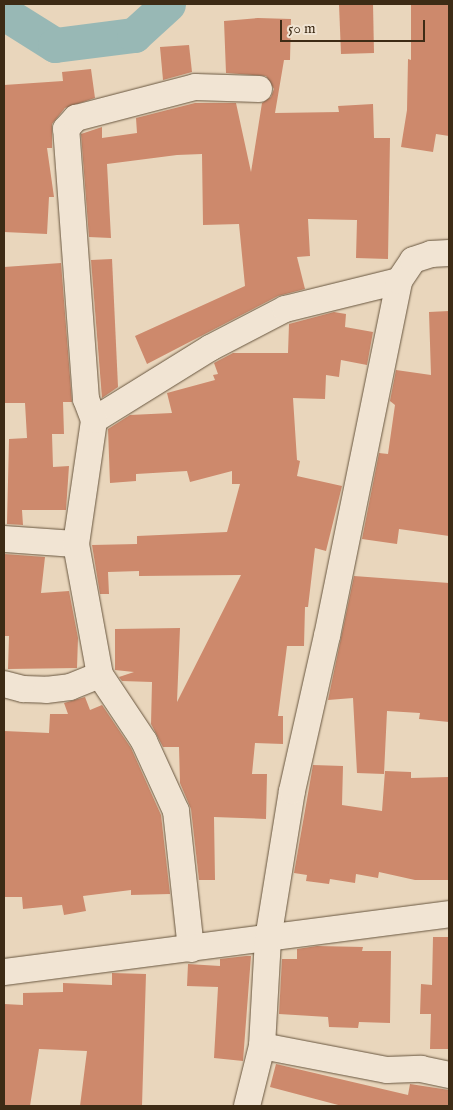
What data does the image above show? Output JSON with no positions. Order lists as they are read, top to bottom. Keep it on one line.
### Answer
{"scale_bar":"50 m"}
